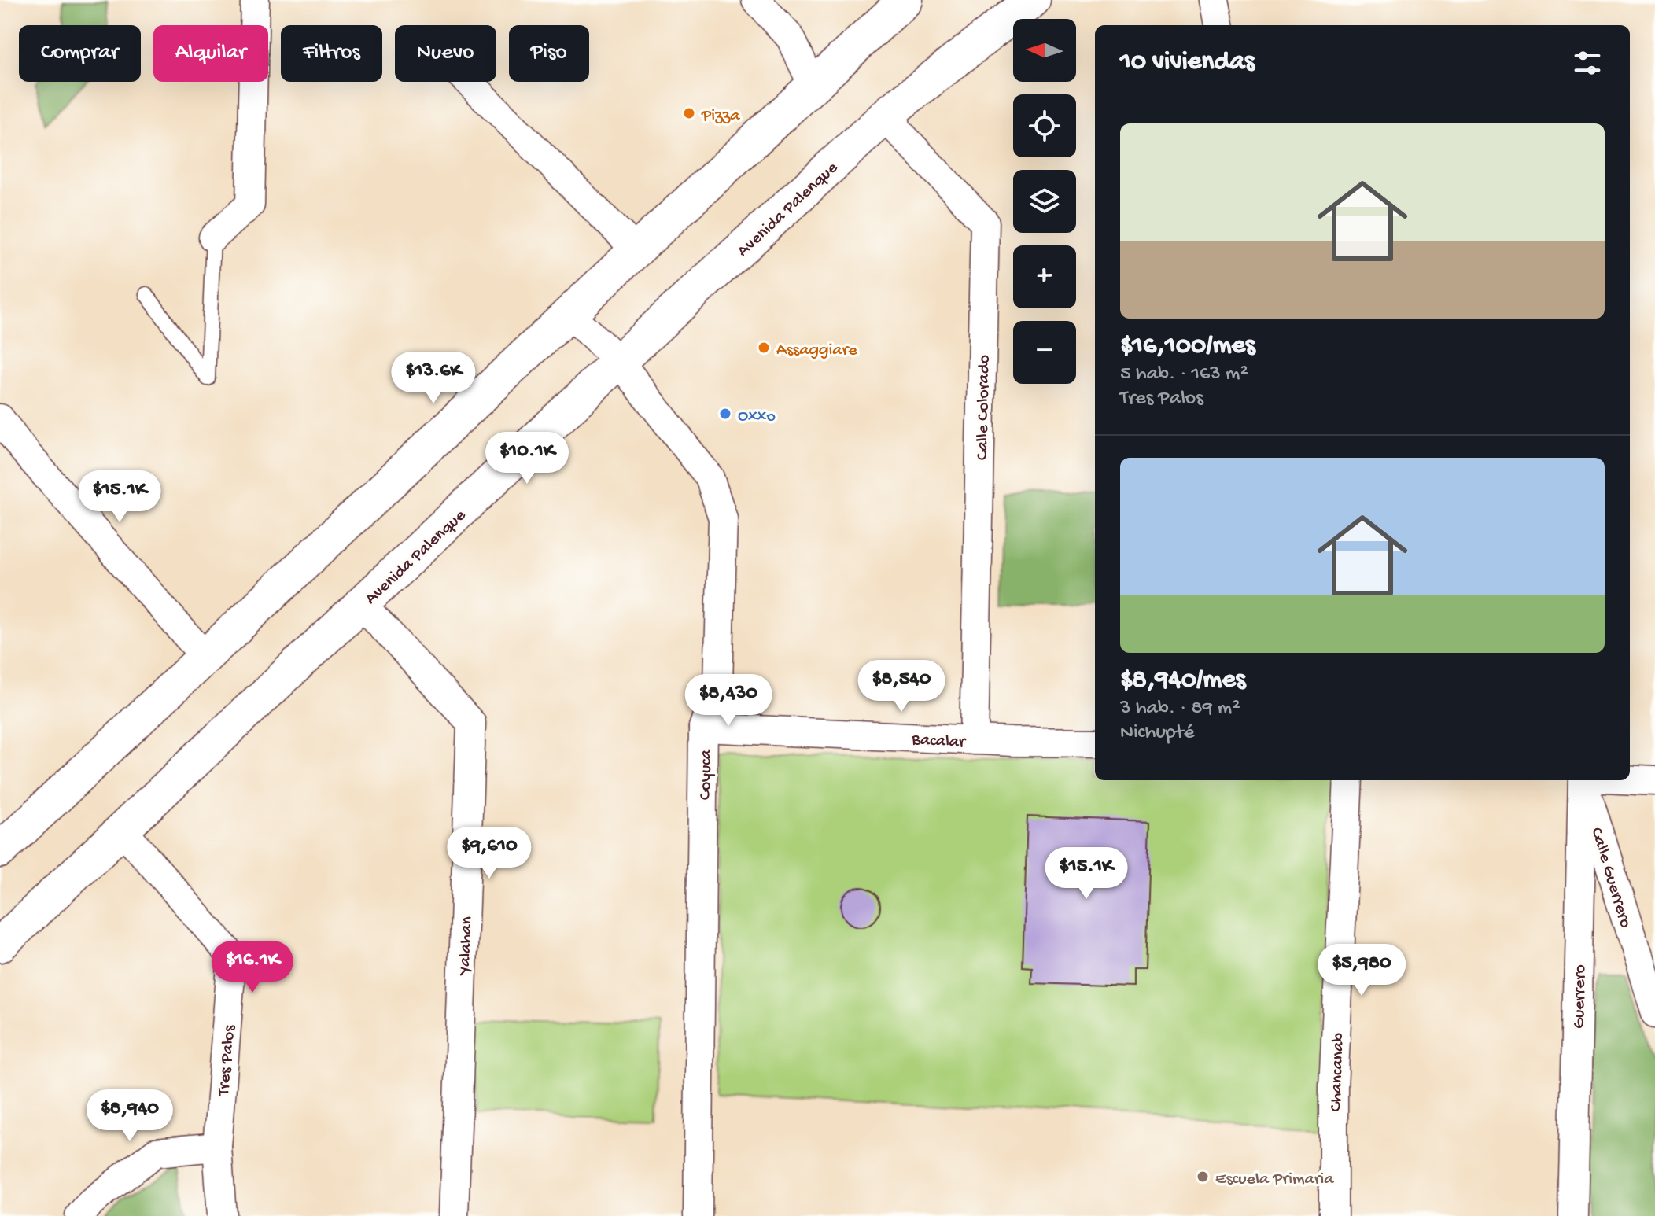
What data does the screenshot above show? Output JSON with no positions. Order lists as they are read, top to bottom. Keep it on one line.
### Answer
{"streets":{"street":["Avenida Palenque","Calle Colorado","Bacalar","Coyuca","Calle Guerrero","Yalahan","Guerrero","Tres Palos","Chancanab"]},"crossings":[["Avenida Palenque","Calle Colorado"],["Avenida Palenque","Coyuca"],["Avenida Palenque","Yalahan"],["Avenida Palenque","Tres Palos"],["Calle Colorado","Bacalar"],["Bacalar","Coyuca"]],"places":["Pizza","Assaggiare","Oxxo","Escuela Primaria"],"north":"left","page":{"map_buttons":["+","−"],"chip":["Comprar","Alquilar","Filtros","Nuevo","Piso"],"heading":"10 viviendas","list":[{"name":"$16,100/mes","note":"5 hab. · 163 m² · Tres Palos"},{"name":"$8,940/mes","note":"3 hab. · 89 m² · Nichupté"}],"price":["$13.6K","$10.1K","$15.1K","$8,540","$8,430","$9,610","$15.1K","$16.1K","$5,980","$8,940"]}}
